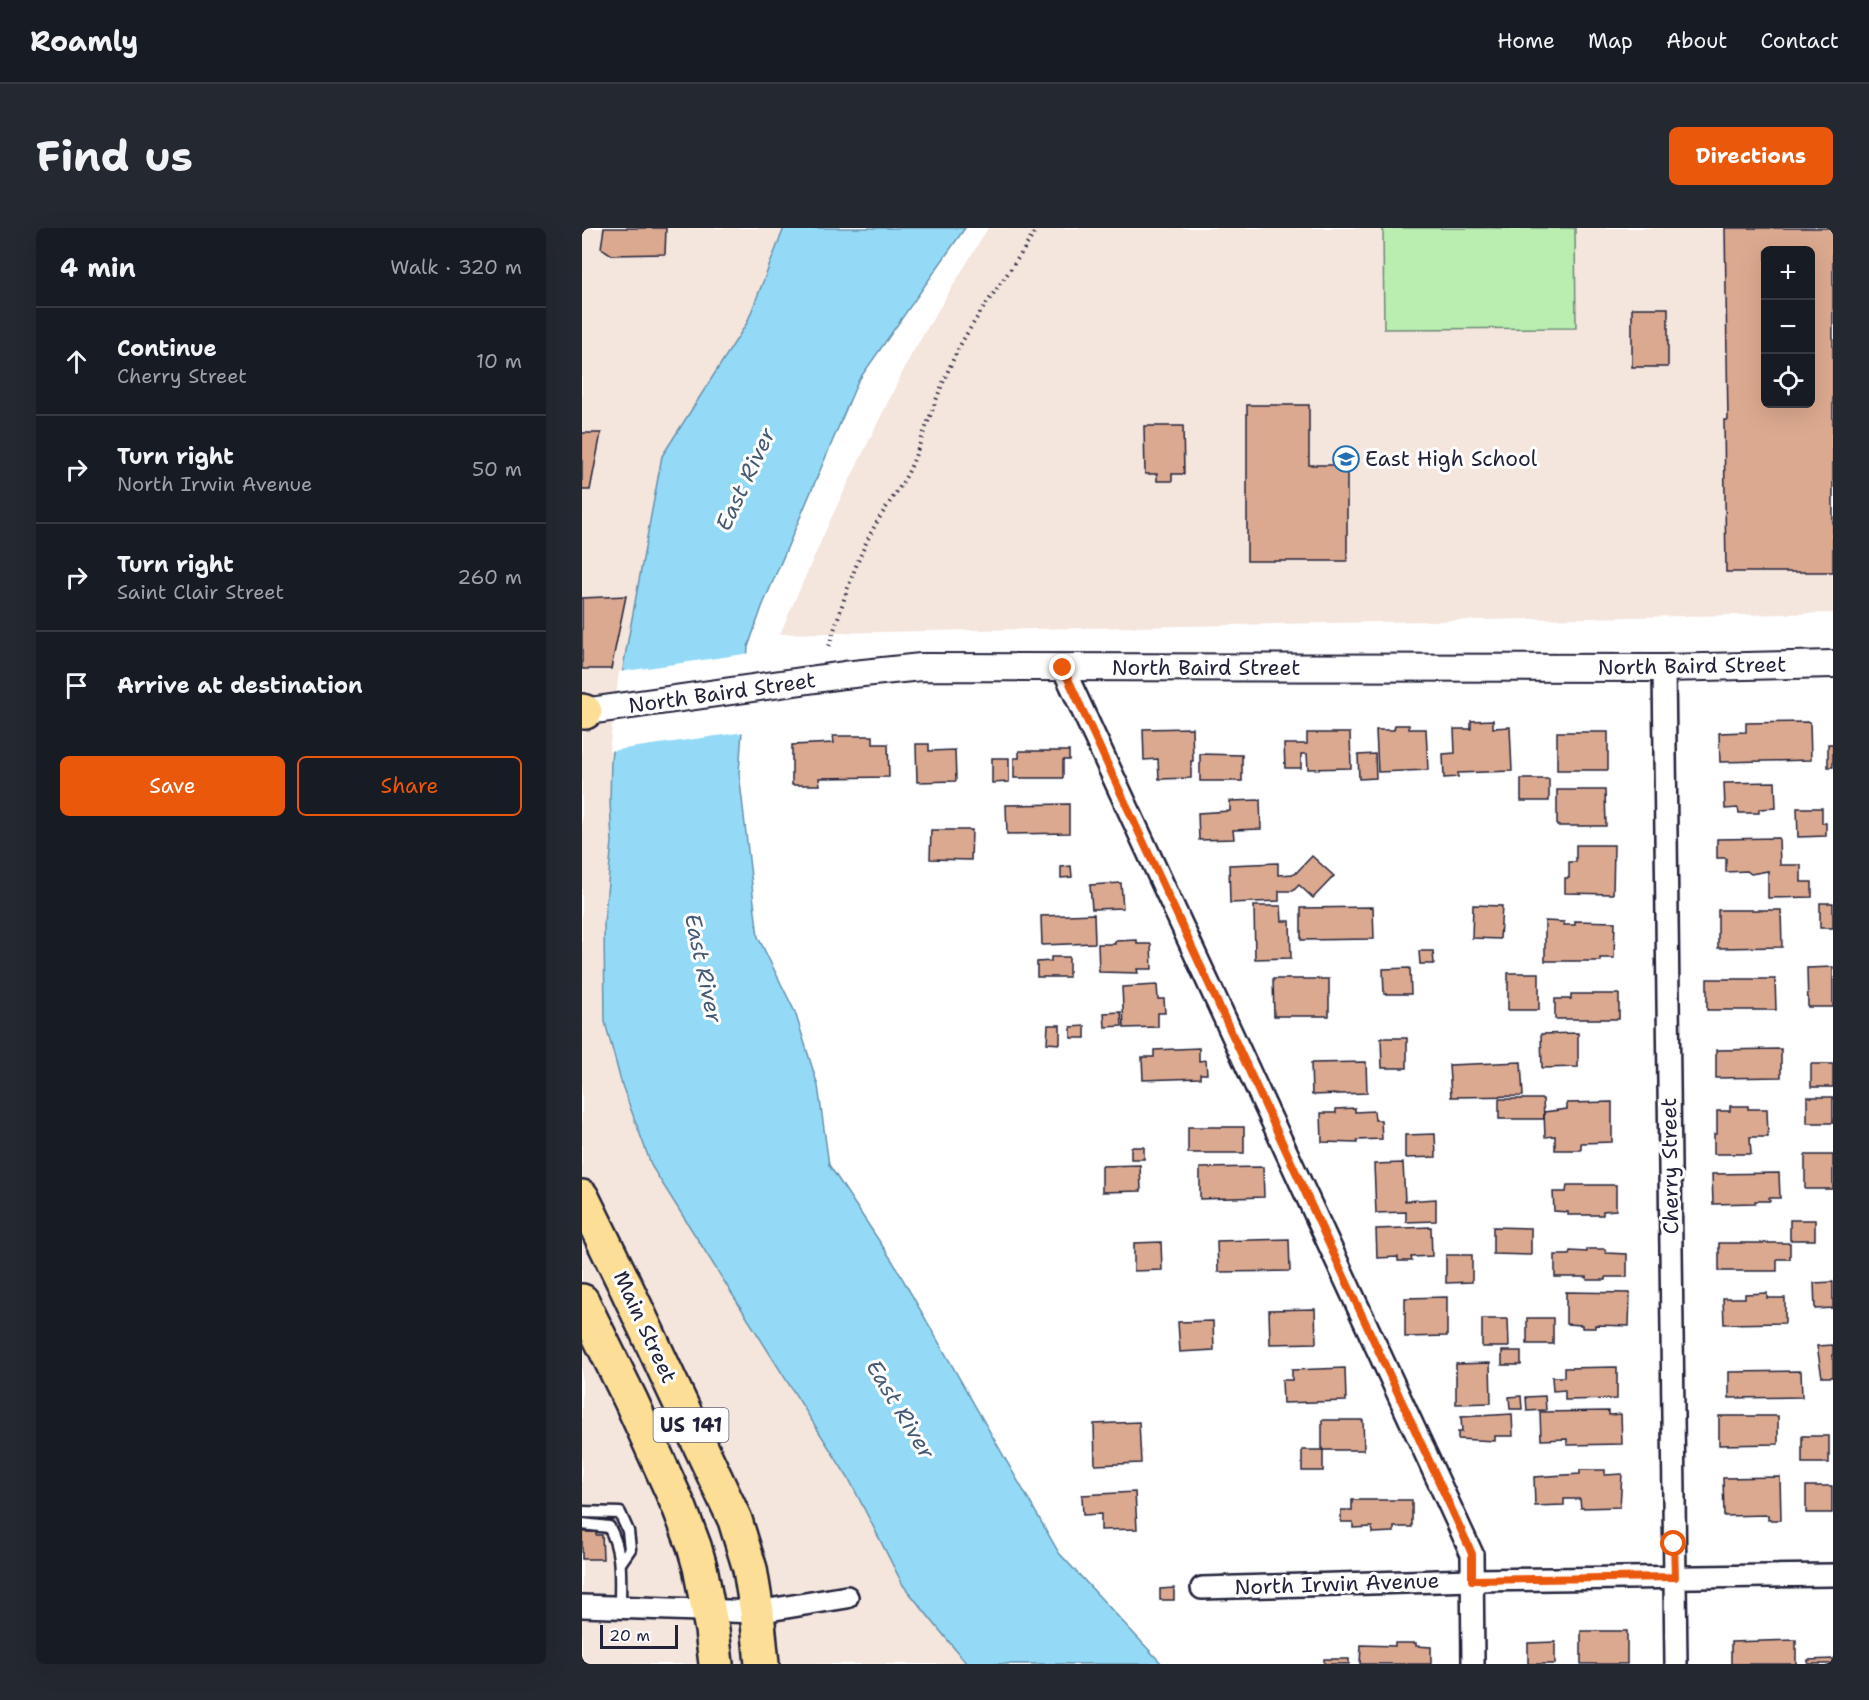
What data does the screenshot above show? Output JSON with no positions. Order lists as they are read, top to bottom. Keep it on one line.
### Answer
{"streets":{"main road":["Main Street","US 141"],"street":["North Baird Street","Cherry Street","North Irwin Avenue"]},"crossings":[["North Baird Street","Cherry Street"],["Cherry Street","North Irwin Avenue"]],"water":["East River"],"places":{"school or university":["East High School"]},"scale_bar":"20 m","page":{"header":"Roamly","nav":["Home","Map","About","Contact"],"buttons":["Directions",["Save","Share"]],"title":"Find us","heading":["4 min","Walk · 320 m"],"map_buttons":["+","−"],"list":[["Continue","Cherry Street","10 m"],["Turn right","North Irwin Avenue","50 m"],["Turn right","Saint Clair Street","260 m"],"Arrive at destination"],"scale":"20 m"}}
